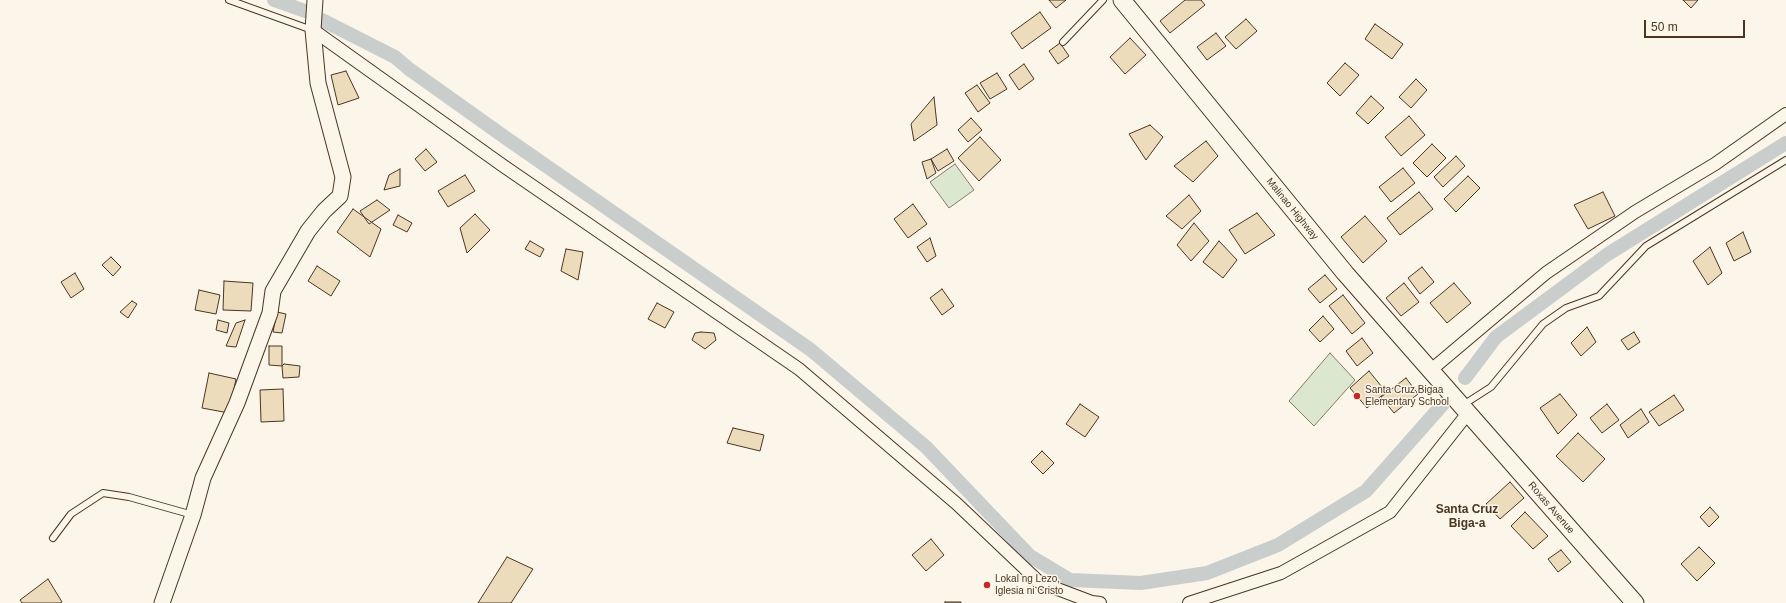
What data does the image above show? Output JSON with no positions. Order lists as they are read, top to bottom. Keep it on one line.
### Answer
{"streets":{"main road":["Malinao Highway","Roxas Avenue"]},"crossings":[["Malinao Highway","Roxas Avenue"]],"districts":["Santa Cruz Biga-a"],"places":["Santa Cruz Bigaa Elementary School","Lokal ng Lezo, Iglesia ni Cristo"],"scale_bar":"50 m"}
